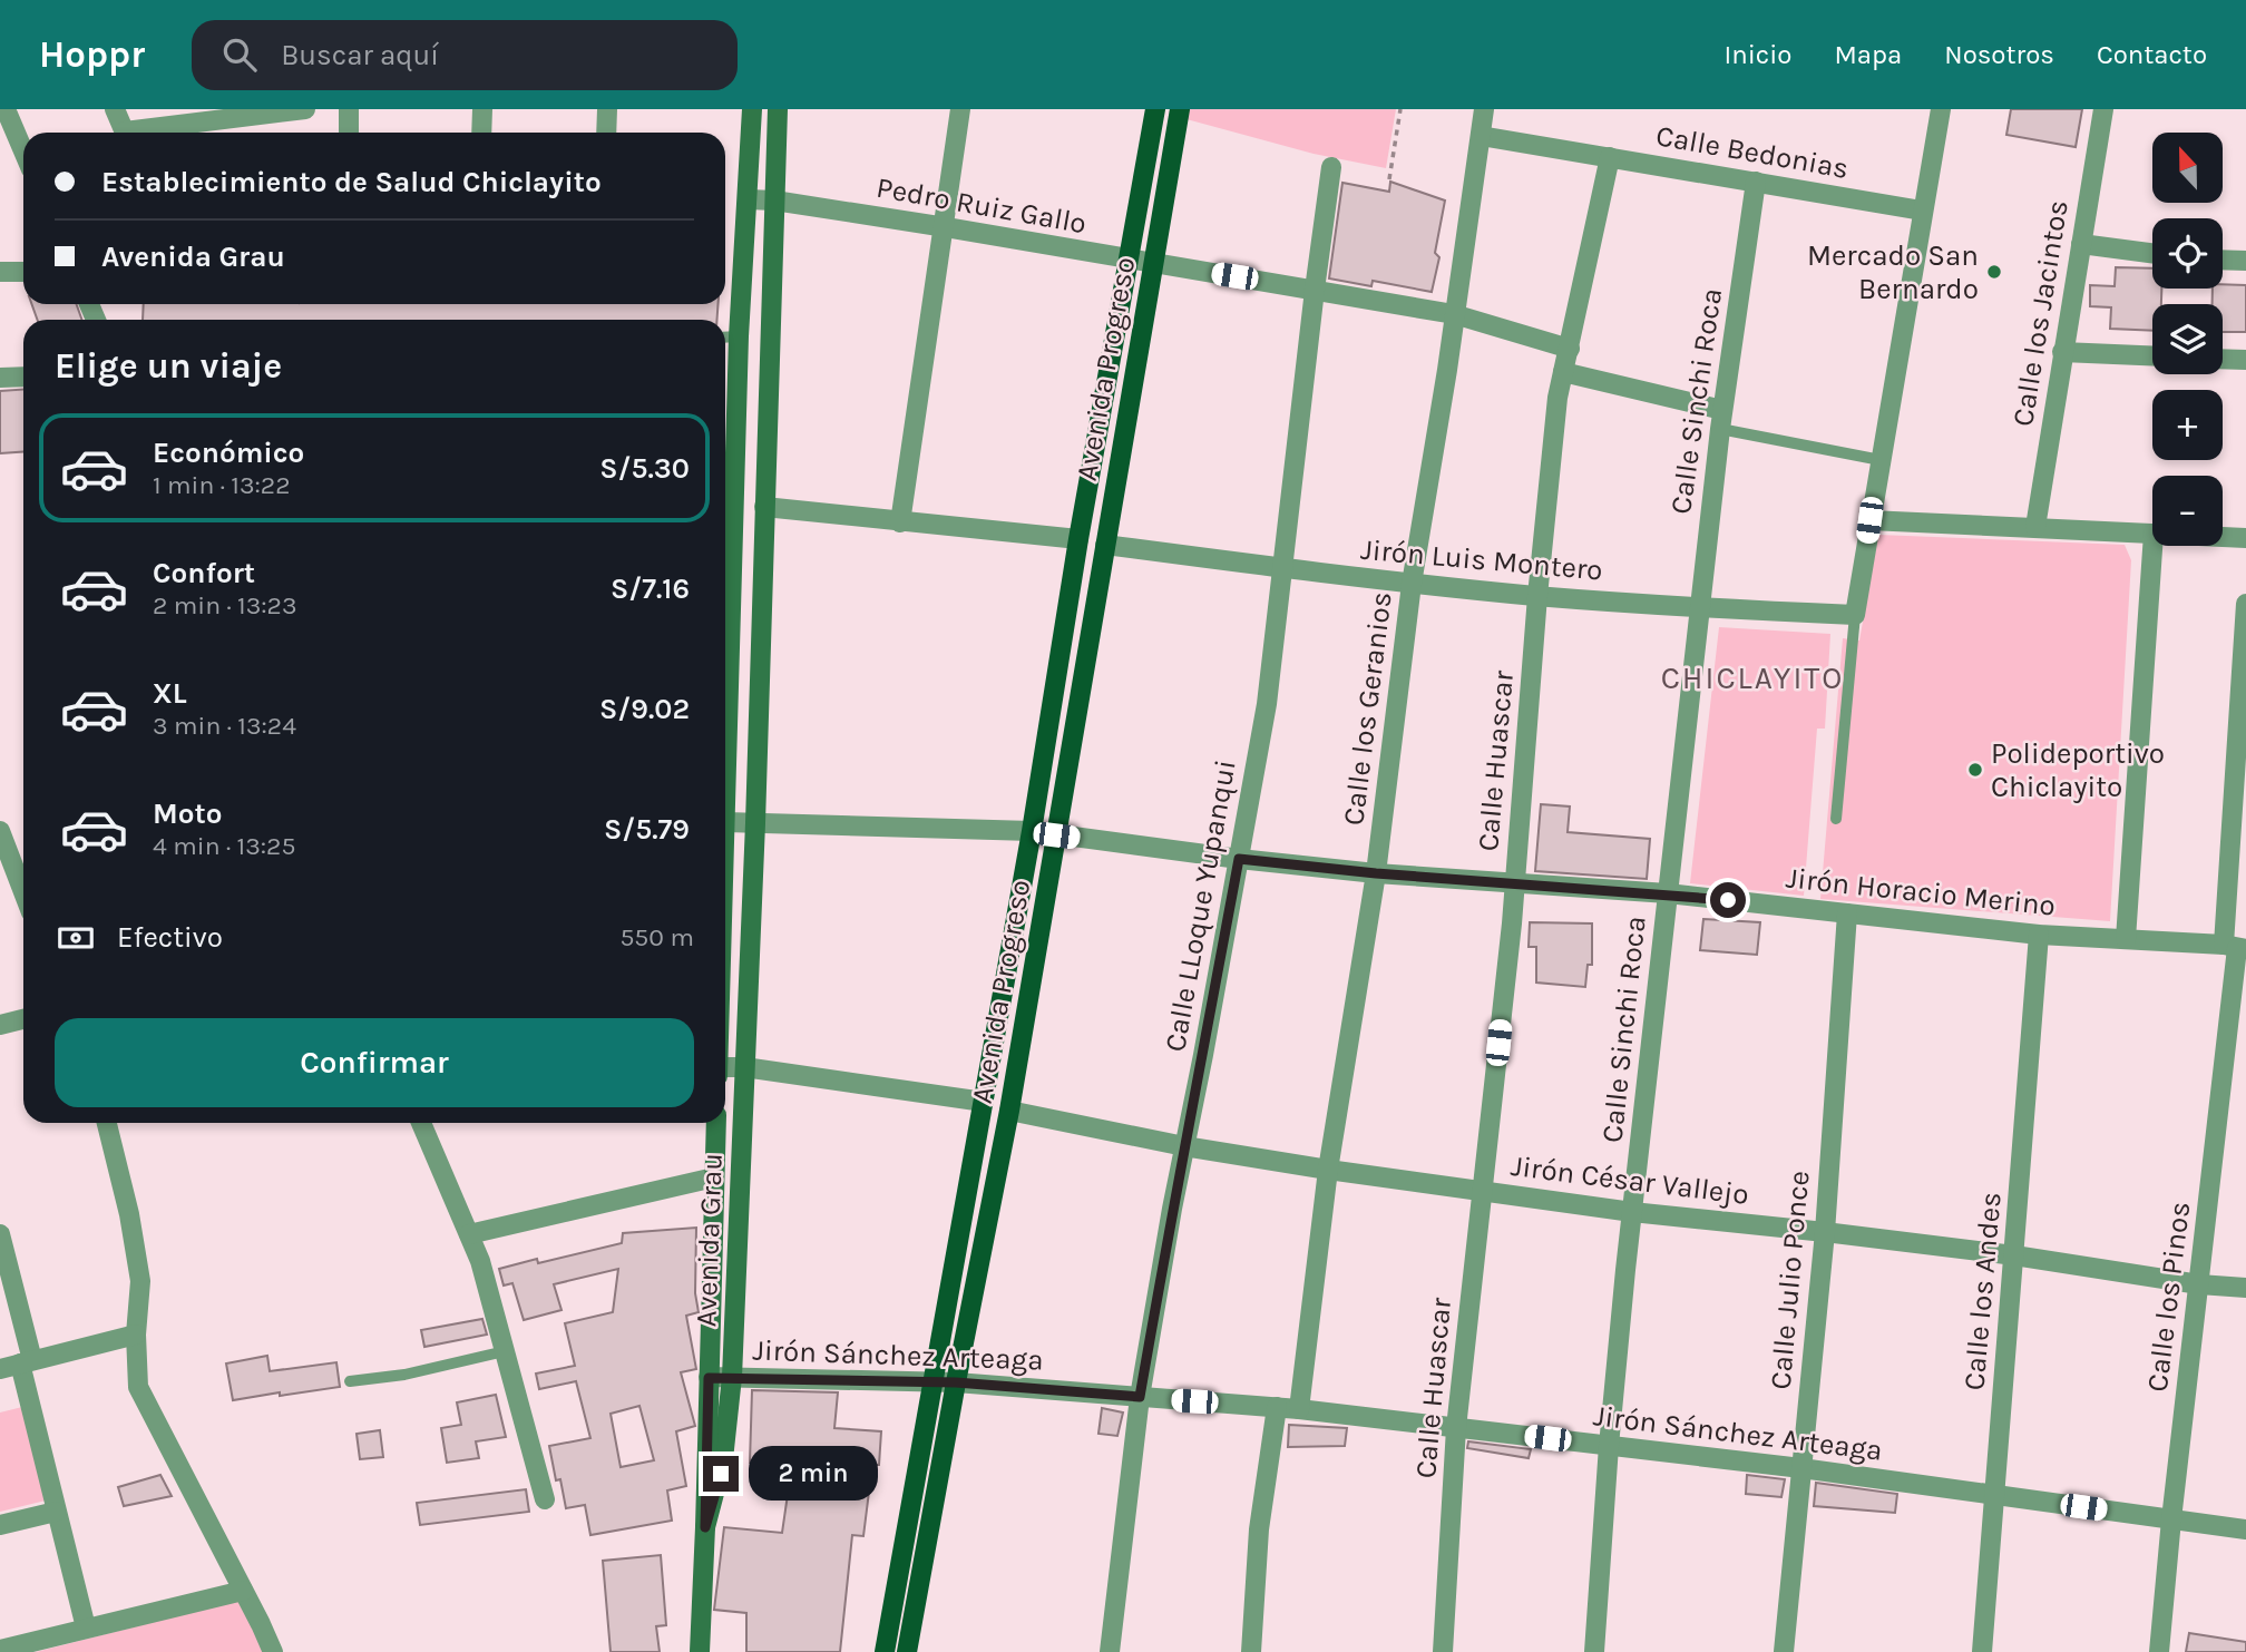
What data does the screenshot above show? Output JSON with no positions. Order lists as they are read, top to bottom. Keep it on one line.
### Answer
{"streets":{"main road":["Avenida Progreso"],"street":["Calle Bedonias","Pedro Ruiz Gallo","Calle los Jacintos","Calle Sinchi Roca","Jirón Luis Montero","Calle los Geranios","Calle Huascar","Jirón Horacio Merino","Calle LLoque Yupanqui","Jirón César Vallejo","Avenida Grau","Calle Julio Ponce","Calle los Andes","Calle los Pinos","Jirón Sánchez Arteaga"]},"crossings":[["Calle Bedonias","Calle Sinchi Roca"],["Calle Bedonias","Calle los Geranios"],["Calle Bedonias","Calle Huascar"],["Pedro Ruiz Gallo","Avenida Progreso"],["Pedro Ruiz Gallo","Calle los Geranios"],["Pedro Ruiz Gallo","Calle Huascar"],["Pedro Ruiz Gallo","Calle LLoque Yupanqui"],["Pedro Ruiz Gallo","Avenida Grau"],["Avenida Progreso","Jirón Luis Montero"],["Avenida Progreso","Jirón Horacio Merino"],["Avenida Progreso","Jirón César Vallejo"],["Avenida Progreso","Jirón Sánchez Arteaga"],["Calle Sinchi Roca","Jirón Luis Montero"],["Calle Sinchi Roca","Jirón Horacio Merino"],["Calle Sinchi Roca","Jirón César Vallejo"],["Calle Sinchi Roca","Jirón Sánchez Arteaga"],["Jirón Luis Montero","Calle los Geranios"],["Jirón Luis Montero","Calle Huascar"],["Jirón Luis Montero","Calle LLoque Yupanqui"],["Calle los Geranios","Jirón Horacio Merino"],["Calle los Geranios","Jirón César Vallejo"],["Calle los Geranios","Jirón Sánchez Arteaga"],["Calle Huascar","Jirón Horacio Merino"],["Calle Huascar","Jirón César Vallejo"],["Calle Huascar","Jirón Sánchez Arteaga"],["Jirón Horacio Merino","Calle LLoque Yupanqui"],["Jirón Horacio Merino","Avenida Grau"],["Jirón Horacio Merino","Calle Julio Ponce"],["Jirón Horacio Merino","Calle los Andes"],["Jirón Horacio Merino","Calle los Pinos"],["Calle LLoque Yupanqui","Jirón César Vallejo"],["Calle LLoque Yupanqui","Jirón Sánchez Arteaga"],["Jirón César Vallejo","Calle Julio Ponce"],["Jirón César Vallejo","Calle los Andes"],["Jirón César Vallejo","Calle los Pinos"],["Avenida Grau","Jirón Sánchez Arteaga"],["Calle Julio Ponce","Jirón Sánchez Arteaga"],["Calle los Andes","Jirón Sánchez Arteaga"],["Calle los Pinos","Jirón Sánchez Arteaga"]],"districts":["CHICLAYITO"],"places":["Mercado San Bernardo","Polideportivo Chiclayito"],"north":"top","page":{"header":"Hoppr","search":"Buscar aquí","nav":["Inicio","Mapa","Nosotros","Contacto"],"map_buttons":["+","−"],"banner":["Establecimiento de Salud Chiclayito","Avenida Grau"],"heading":"Elige un viaje","list":[{"name":"Económico","note":"1 min · 13:22","value":"S/5.30"},{"name":"Confort","note":"2 min · 13:23","value":"S/7.16"},{"name":"XL","note":"3 min · 13:24","value":"S/9.02"},{"name":"Moto","note":"4 min · 13:25","value":"S/5.79"}],"pay":["Efectivo","550 m"],"buttons":"Confirmar","bubble":"2 min"}}
